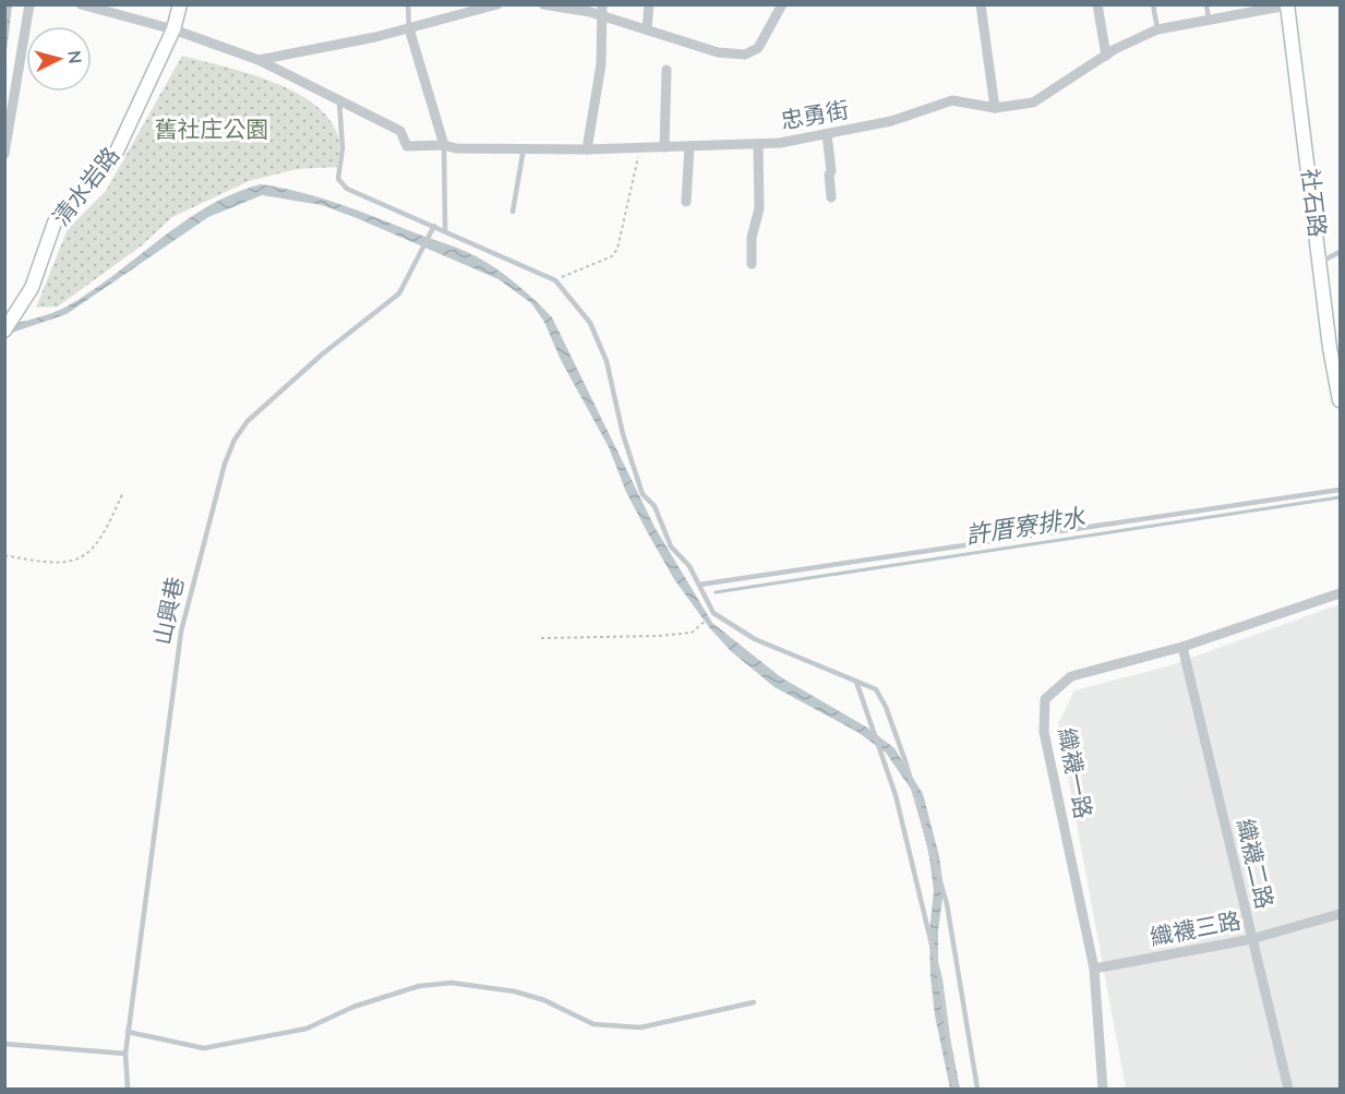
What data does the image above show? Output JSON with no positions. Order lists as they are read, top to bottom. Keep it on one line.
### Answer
{"streets":{"street":["忠勇街","清水岩路","社石路","織襪一路","織襪二路","織襪三路"],"lane":["山興巷"]},"crossings":[["忠勇街","社石路"],["織襪一路","織襪二路"],["織襪一路","織襪三路"],["織襪二路","織襪三路"]],"water":["許厝寮排水"],"parks":["舊社庄公園"],"north":"right"}
